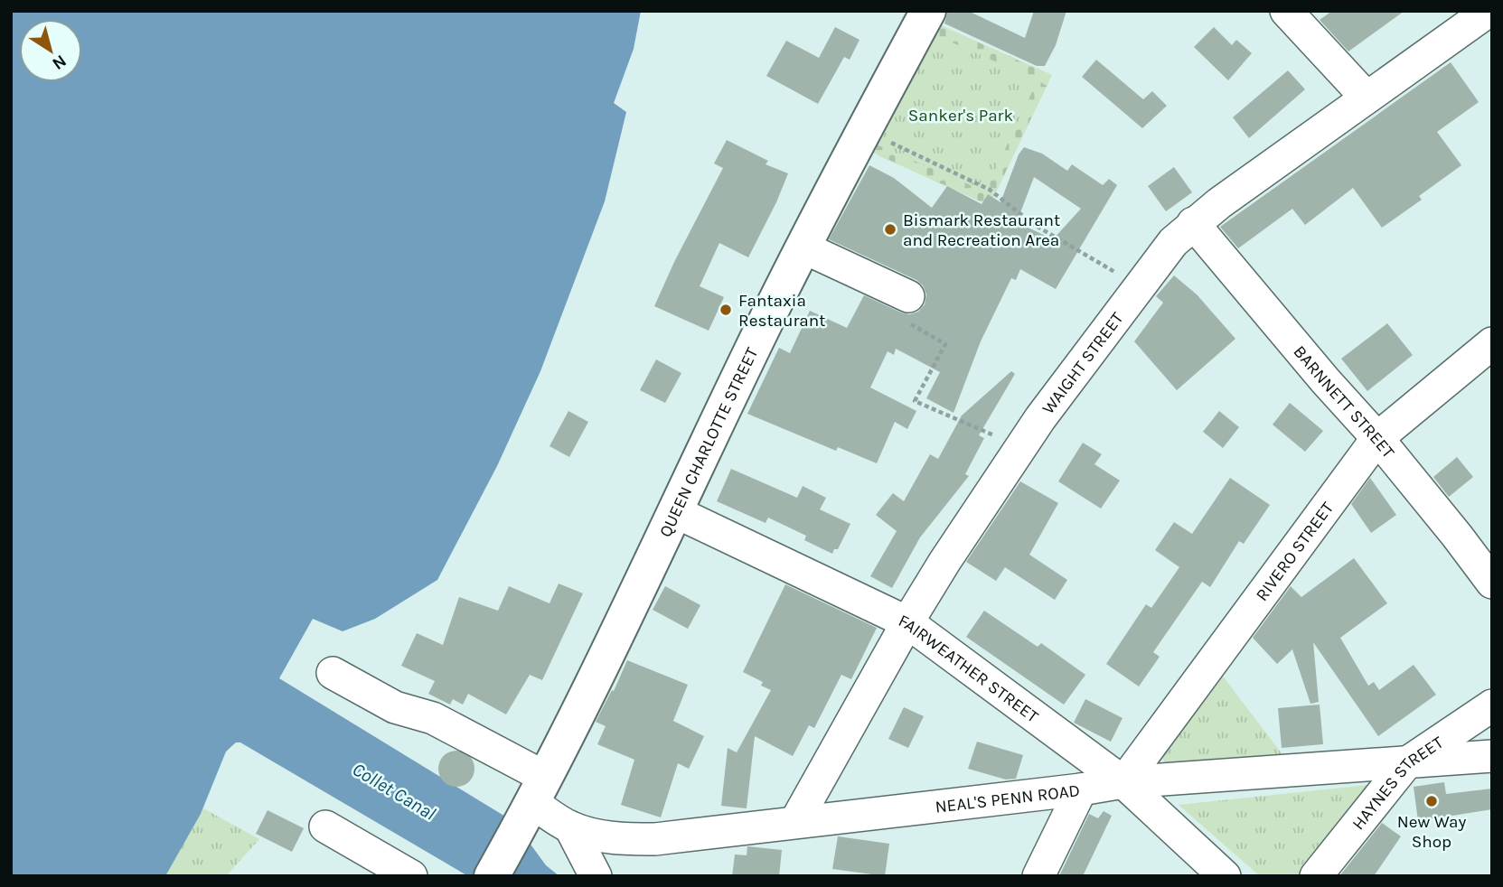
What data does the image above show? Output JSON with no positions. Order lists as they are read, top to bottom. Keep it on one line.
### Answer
{"streets":{"main road":["QUEEN CHARLOTTE STREET"],"street":["WAIGHT STREET","BARNNETT STREET","RIVERO STREET","FAIRWEATHER STREET","HAYNES STREET","NEAL'S PENN ROAD"]},"crossings":[["WAIGHT STREET","BARNNETT STREET"],["WAIGHT STREET","FAIRWEATHER STREET"],["WAIGHT STREET","NEAL'S PENN ROAD"],["BARNNETT STREET","RIVERO STREET"],["QUEEN CHARLOTTE STREET","FAIRWEATHER STREET"],["QUEEN CHARLOTTE STREET","NEAL'S PENN ROAD"],["RIVERO STREET","FAIRWEATHER STREET"],["RIVERO STREET","NEAL'S PENN ROAD"],["FAIRWEATHER STREET","NEAL'S PENN ROAD"],["HAYNES STREET","NEAL'S PENN ROAD"]],"water":["Collet Canal"],"parks":["Sanker's Park"],"places":["Bismark Restaurant and Recreation Area","Fantaxia Restaurant","New Way Shop"],"north":"bottom right"}
